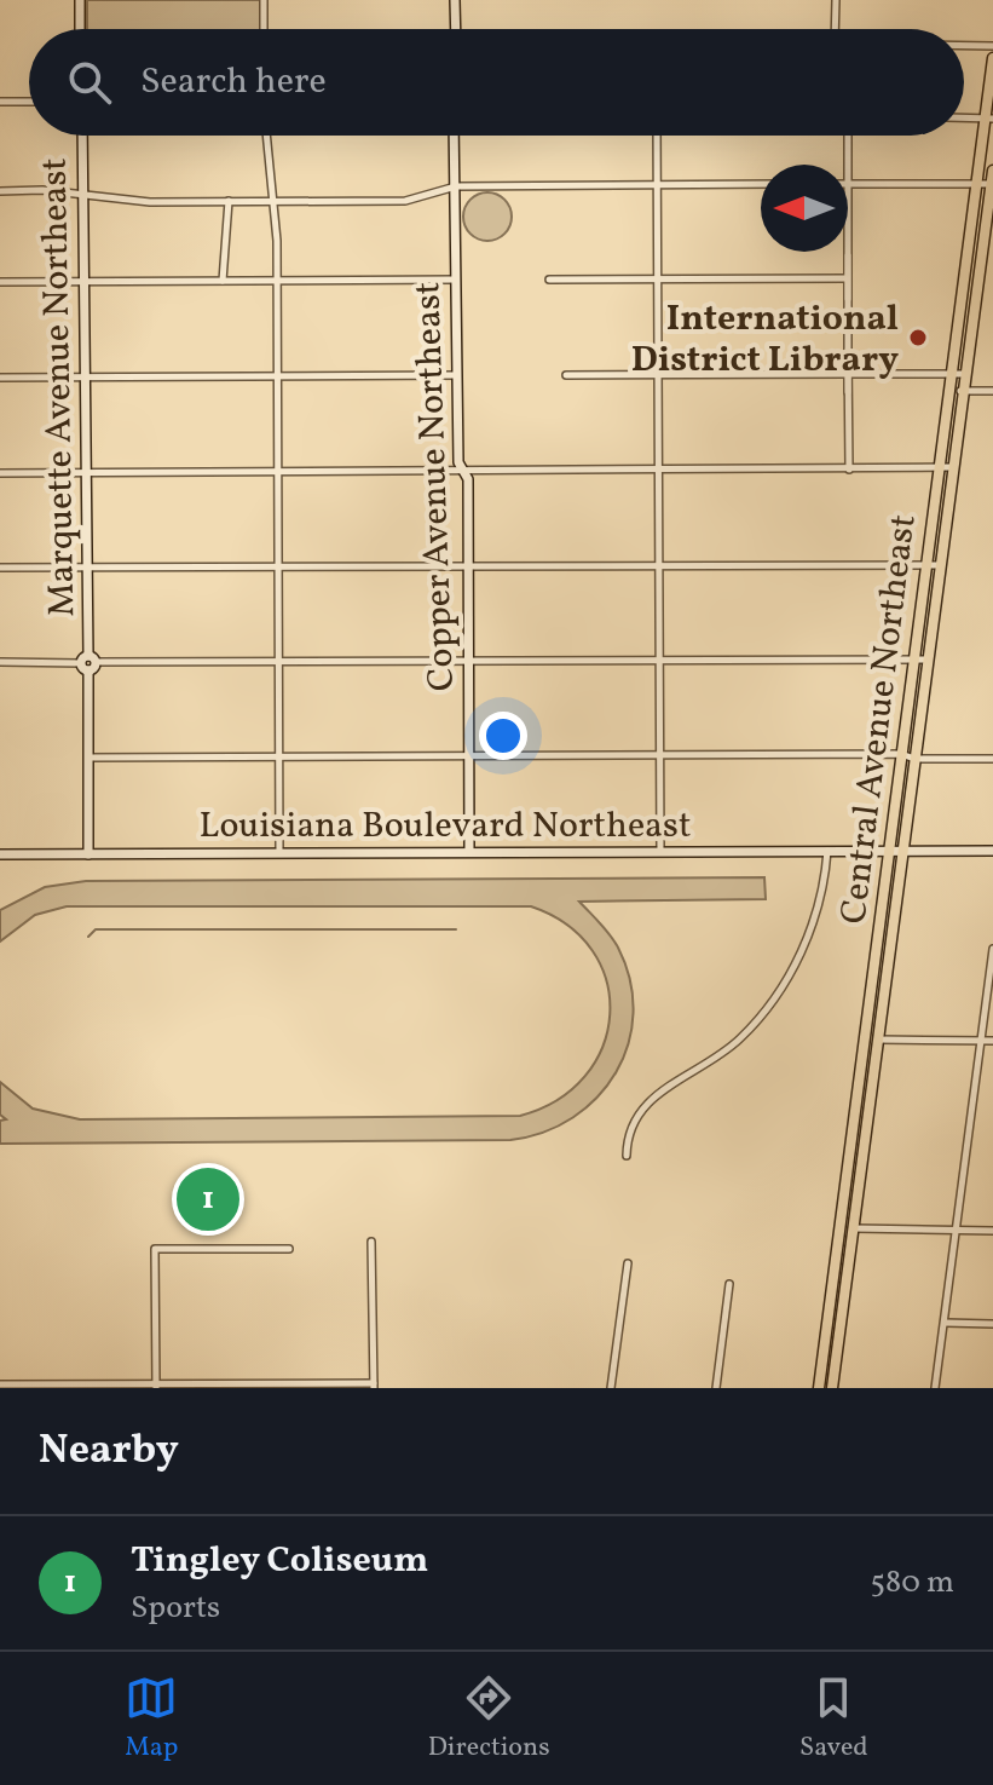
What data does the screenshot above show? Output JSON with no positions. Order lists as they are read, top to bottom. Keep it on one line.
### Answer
{"streets":{"main road":["Central Avenue Northeast"],"street":["Marquette Avenue Northeast","Copper Avenue Northeast","Louisiana Boulevard Northeast"]},"crossings":[["Marquette Avenue Northeast","Louisiana Boulevard Northeast"],["Copper Avenue Northeast","Louisiana Boulevard Northeast"],["Central Avenue Northeast","Louisiana Boulevard Northeast"]],"places":["International District Library"],"north":"left","page":{"search":"Search here","pins":"1","heading":"Nearby","list":[{"mark":"1","name":"Tingley Coliseum","note":"Sports","value":"580 m"}],"nav":["Map","Directions","Saved"]}}
